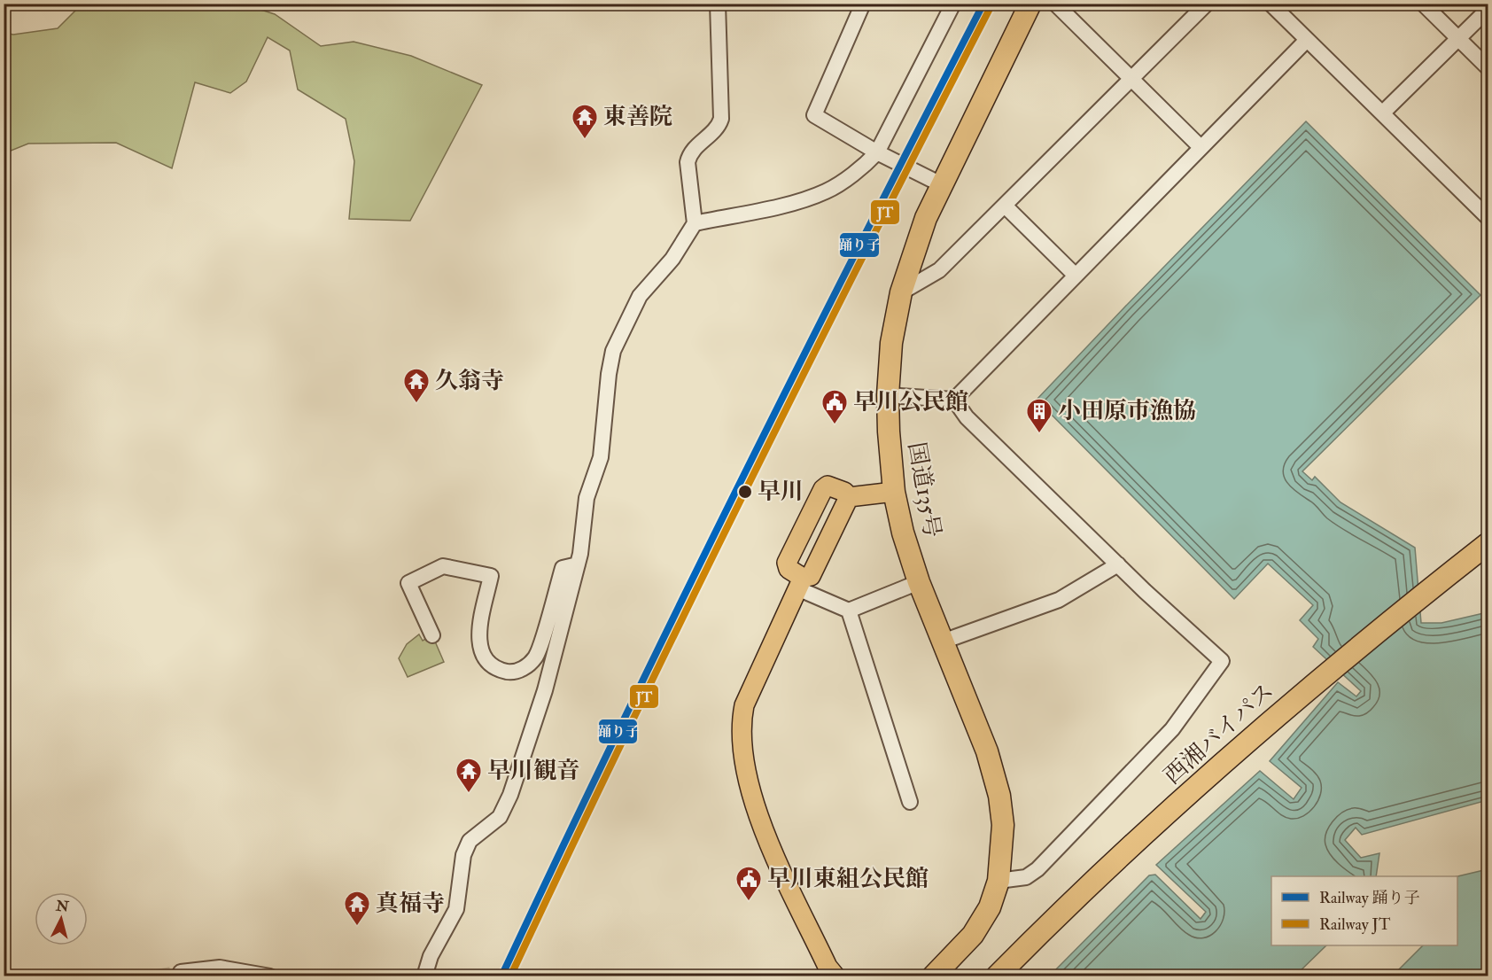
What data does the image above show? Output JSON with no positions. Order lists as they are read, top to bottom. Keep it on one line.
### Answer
{"streets":{"highway":["国道135号","西湘バイパス"]},"places":{"temple":["東善院","久翁寺","早川観音","真福寺"],"public building":["早川公民館","早川東組公民館"],"building":["小田原市漁協"],"other":["早川"]},"lines":["rail line 踊り子","rail line JT"],"legend":["Railway 踊り子","Railway JT"],"north":"top"}
